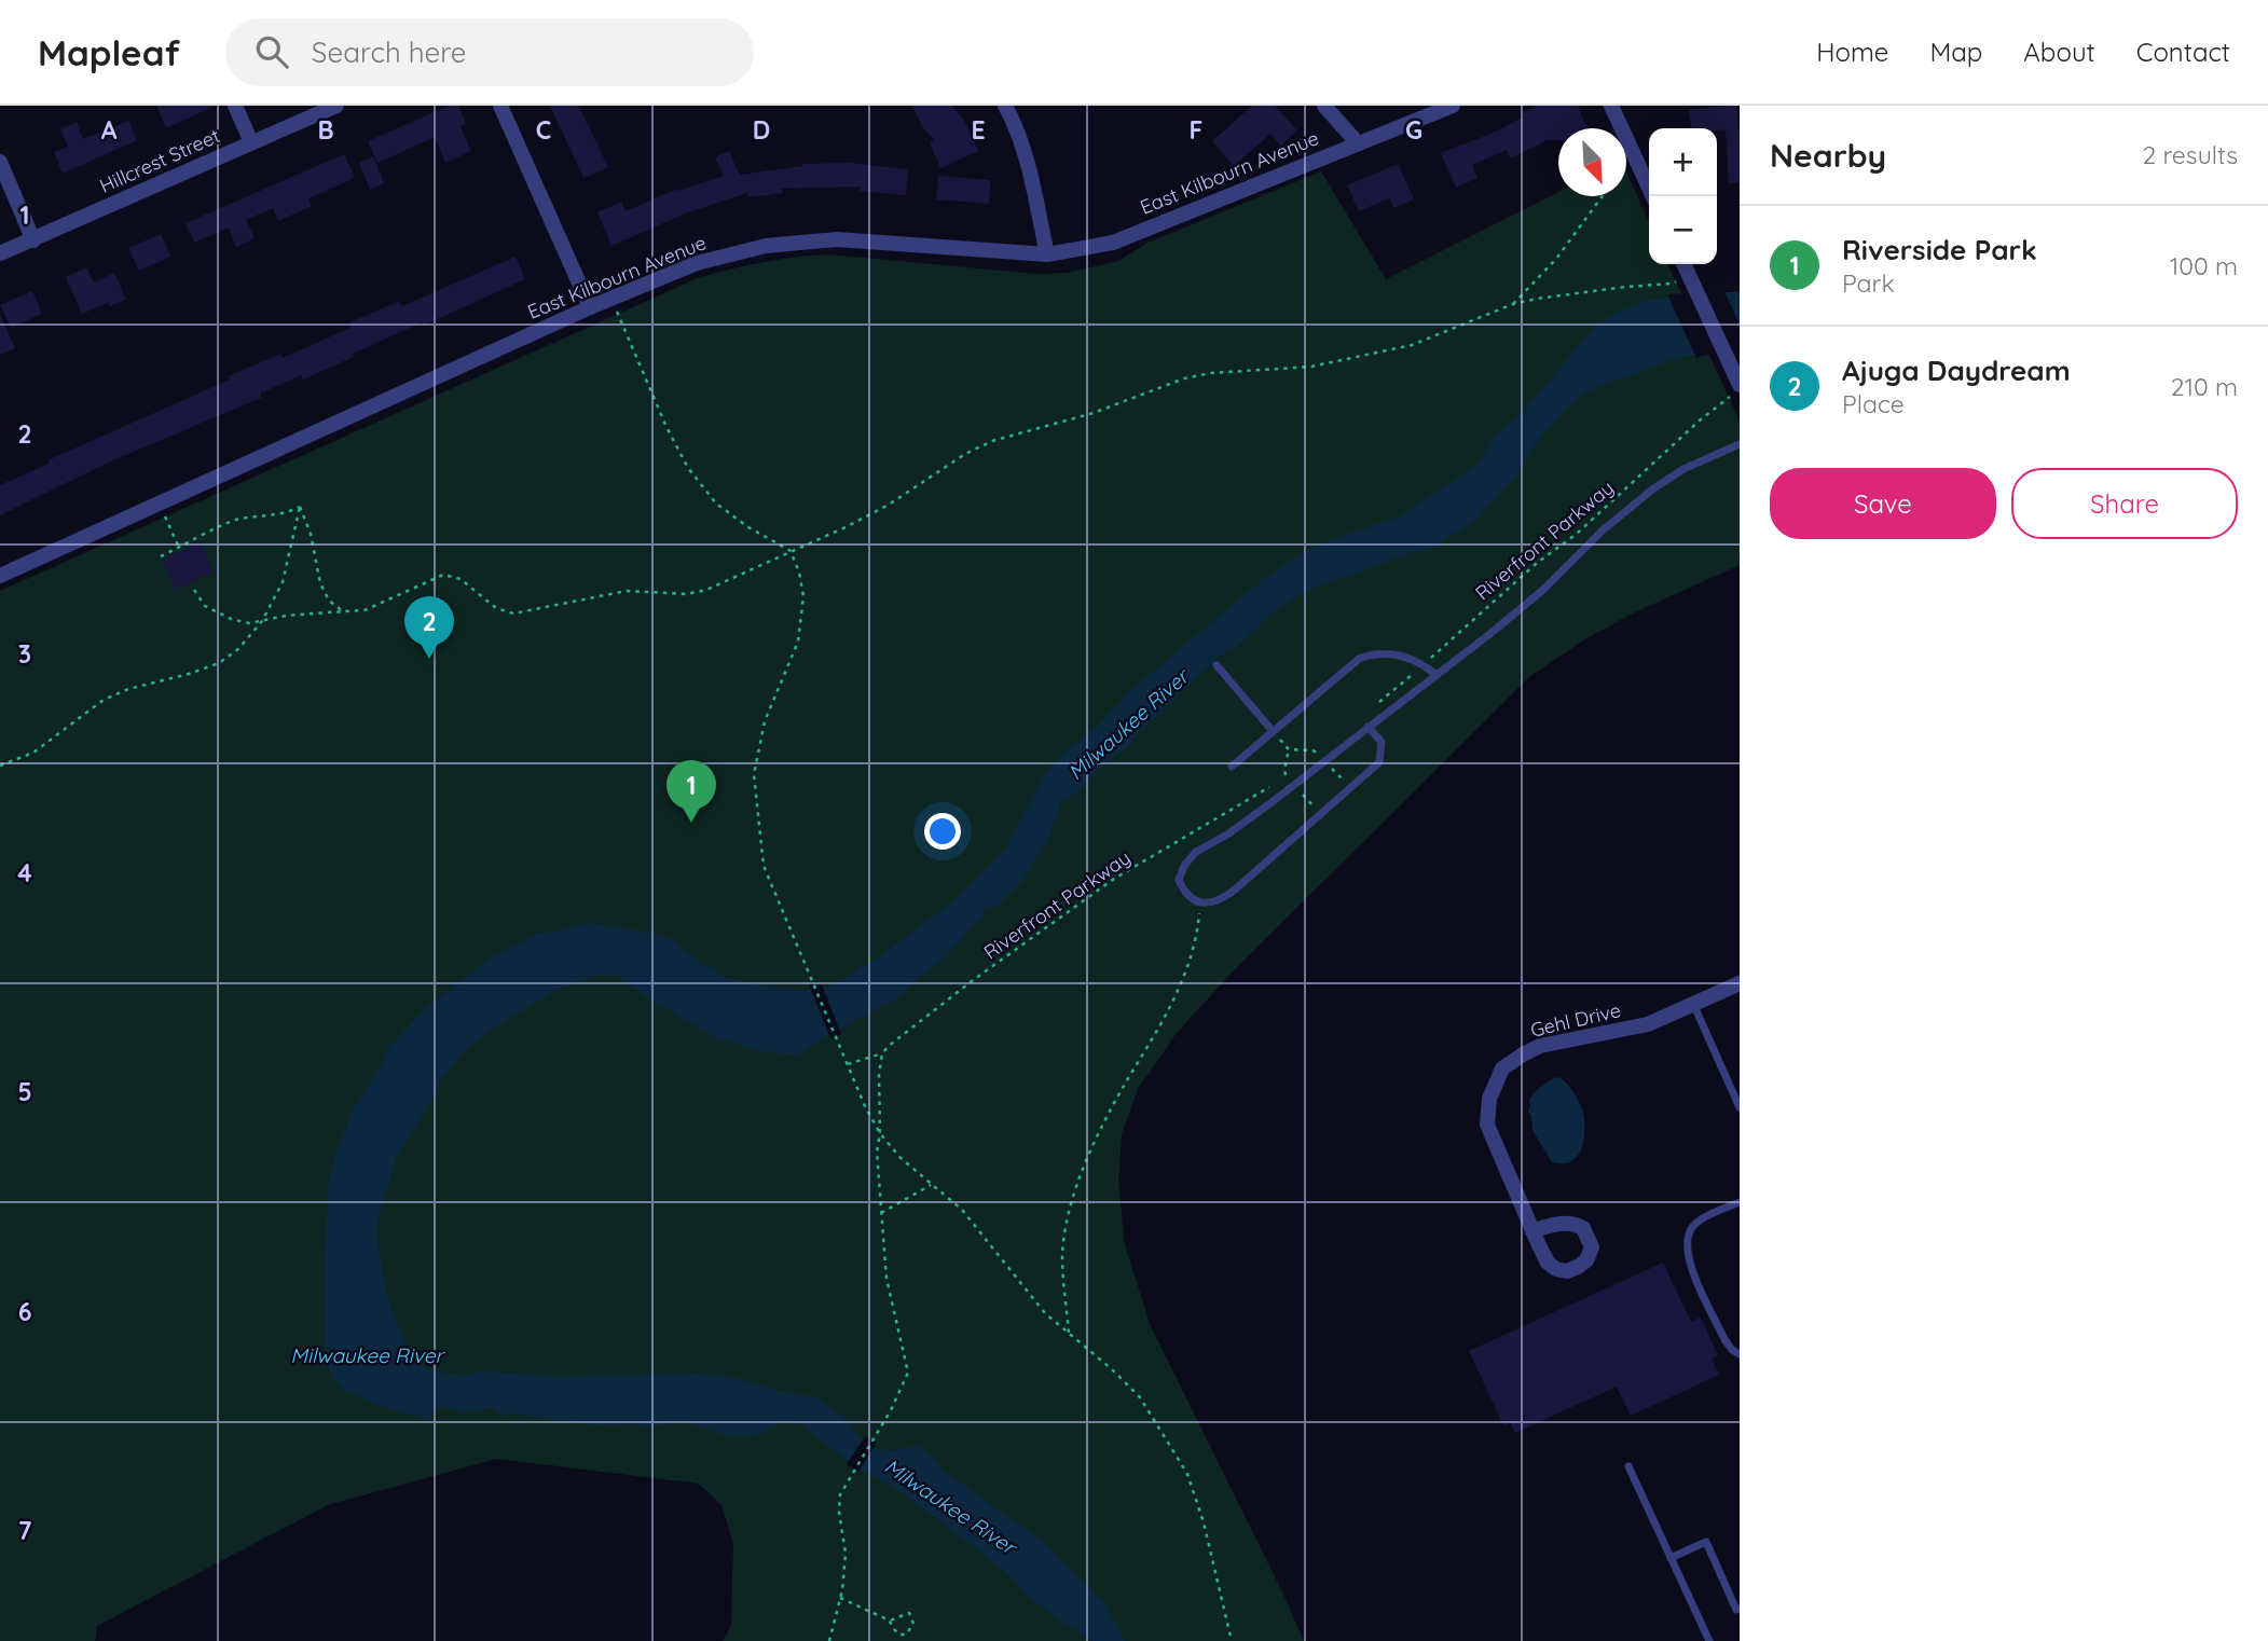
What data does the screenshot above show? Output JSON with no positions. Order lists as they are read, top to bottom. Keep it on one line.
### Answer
{"streets":{"street":["Hillcrest Street","East Kilbourn Avenue","Gehl Drive"],"path":["Riverfront Parkway"]},"water":["Milwaukee River"],"north":"bottom right","page":{"header":"Mapleaf","search":"Search here","nav":["Home","Map","About","Contact"],"heading":["Nearby","2 results"],"map_buttons":["+","−"],"list":[{"mark":"1","name":"Riverside Park","note":"Park","value":"100 m"},{"mark":"2","name":"Ajuga Daydream","note":"Place","value":"210 m"}],"buttons":["Save","Share"],"pins":["2","1"]},"grid":{"columns":["A","B","C","D","E","F","G"],"rows":["1","2","3","4","5","6","7"]}}
